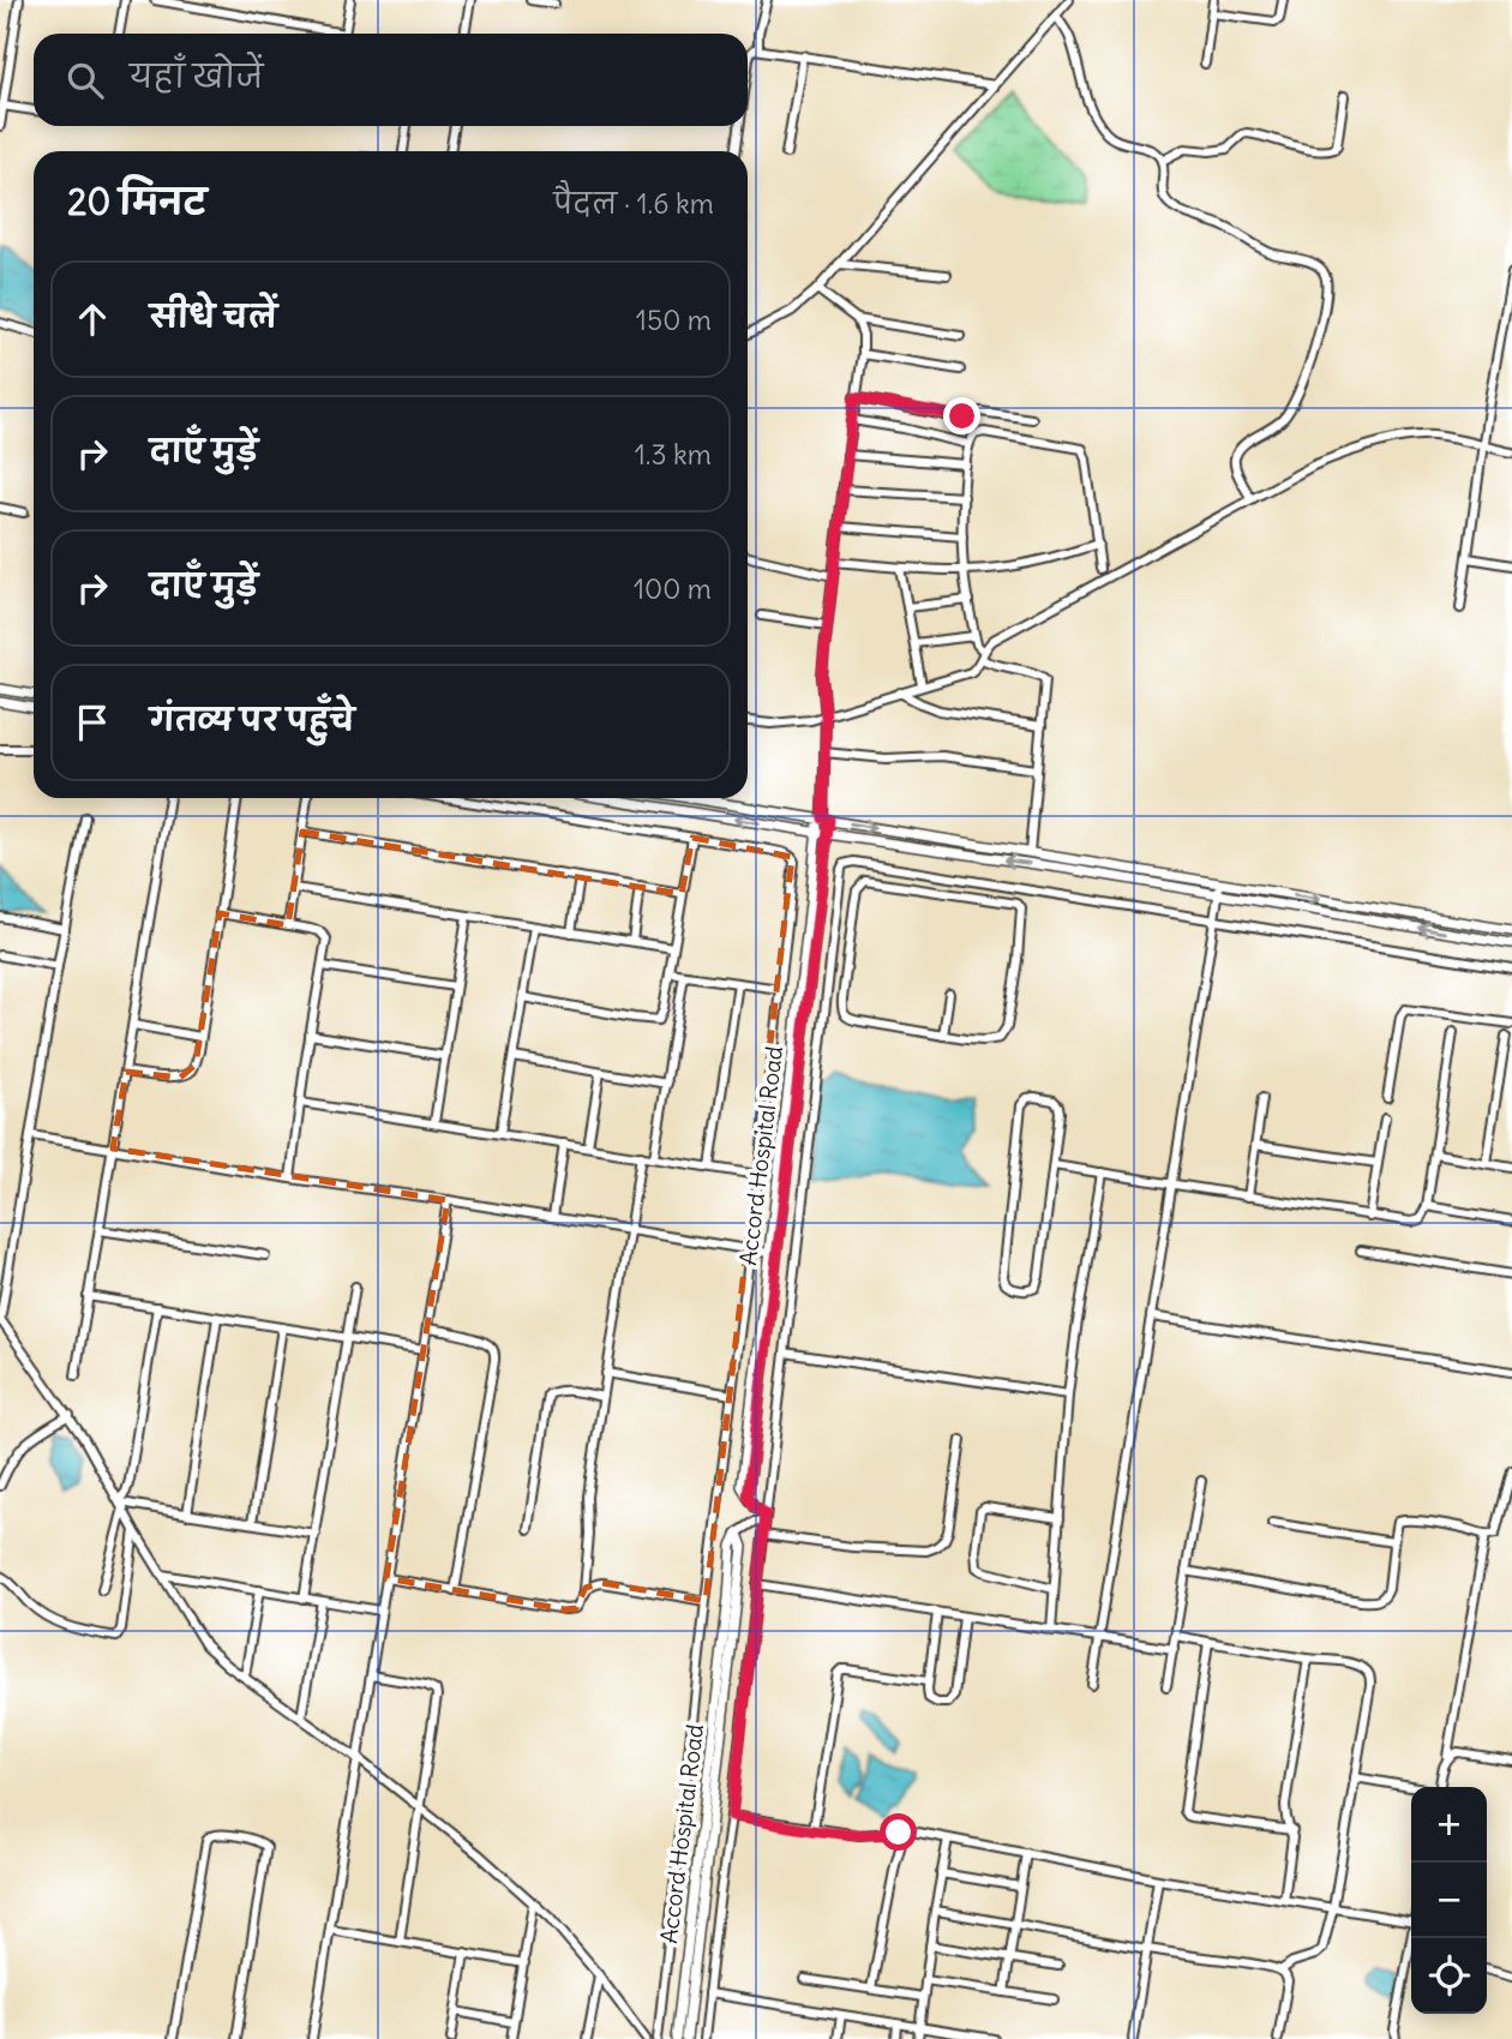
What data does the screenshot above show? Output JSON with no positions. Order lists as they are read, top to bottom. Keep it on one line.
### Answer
{"streets":{"street":["Accord Hospital Road"]},"page":{"search":"यहाँ खोजें","heading":["20 मिनट","पैदल · 1.6 km"],"list":[["सीधे चलें","150 m"],["दाएँ मुड़ें","1.3 km"],["दाएँ मुड़ें","100 m"],"गंतव्य पर पहुँचे"],"map_buttons":["+","−"]}}
